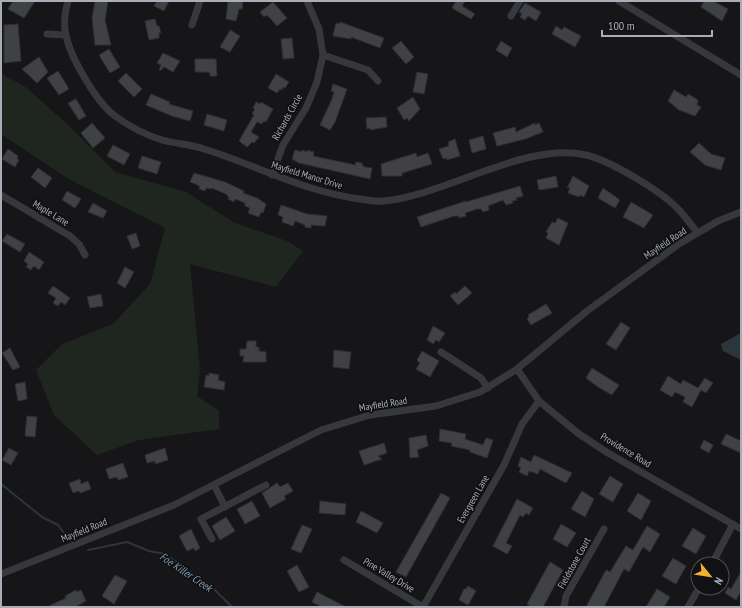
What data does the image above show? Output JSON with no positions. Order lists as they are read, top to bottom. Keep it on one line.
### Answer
{"streets":{"street":["Richards Circle","Mayfield Manor Drive","Maple Lane","Mayfield Road","Providence Road","Evergreen Lane","Fieldstone Court","Pine Valley Drive"]},"crossings":[["Richards Circle","Mayfield Manor Drive"],["Mayfield Manor Drive","Mayfield Road"],["Mayfield Road","Providence Road"],["Providence Road","Evergreen Lane"],["Evergreen Lane","Pine Valley Drive"]],"water":["Foe Killer Creek"],"scale_bar":"100 m","north":"bottom right"}
